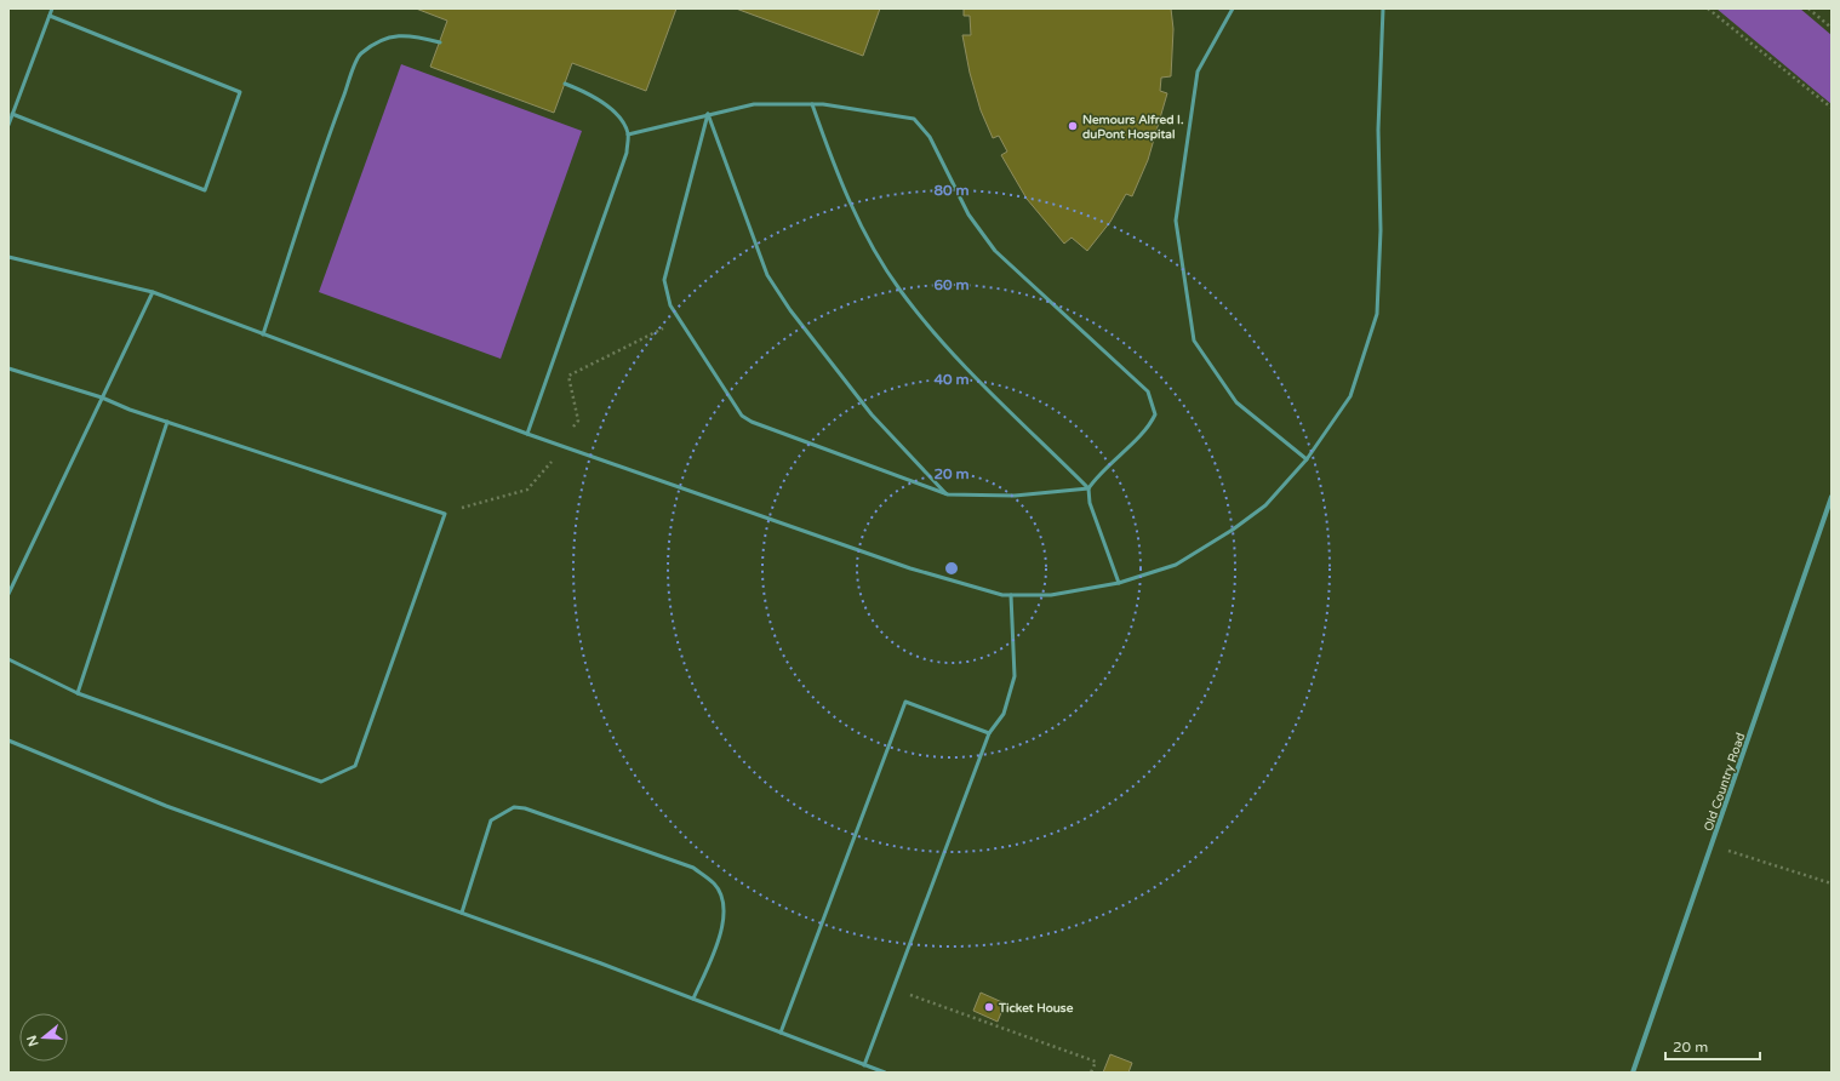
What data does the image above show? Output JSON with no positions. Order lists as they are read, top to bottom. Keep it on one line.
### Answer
{"streets":{"street":["Old Country Road"]},"places":["Nemours Alfred I. duPont Hospital","Ticket House"],"scale_bar":"20 m","north":"left","rings":["80 m","60 m","40 m","20 m"]}
